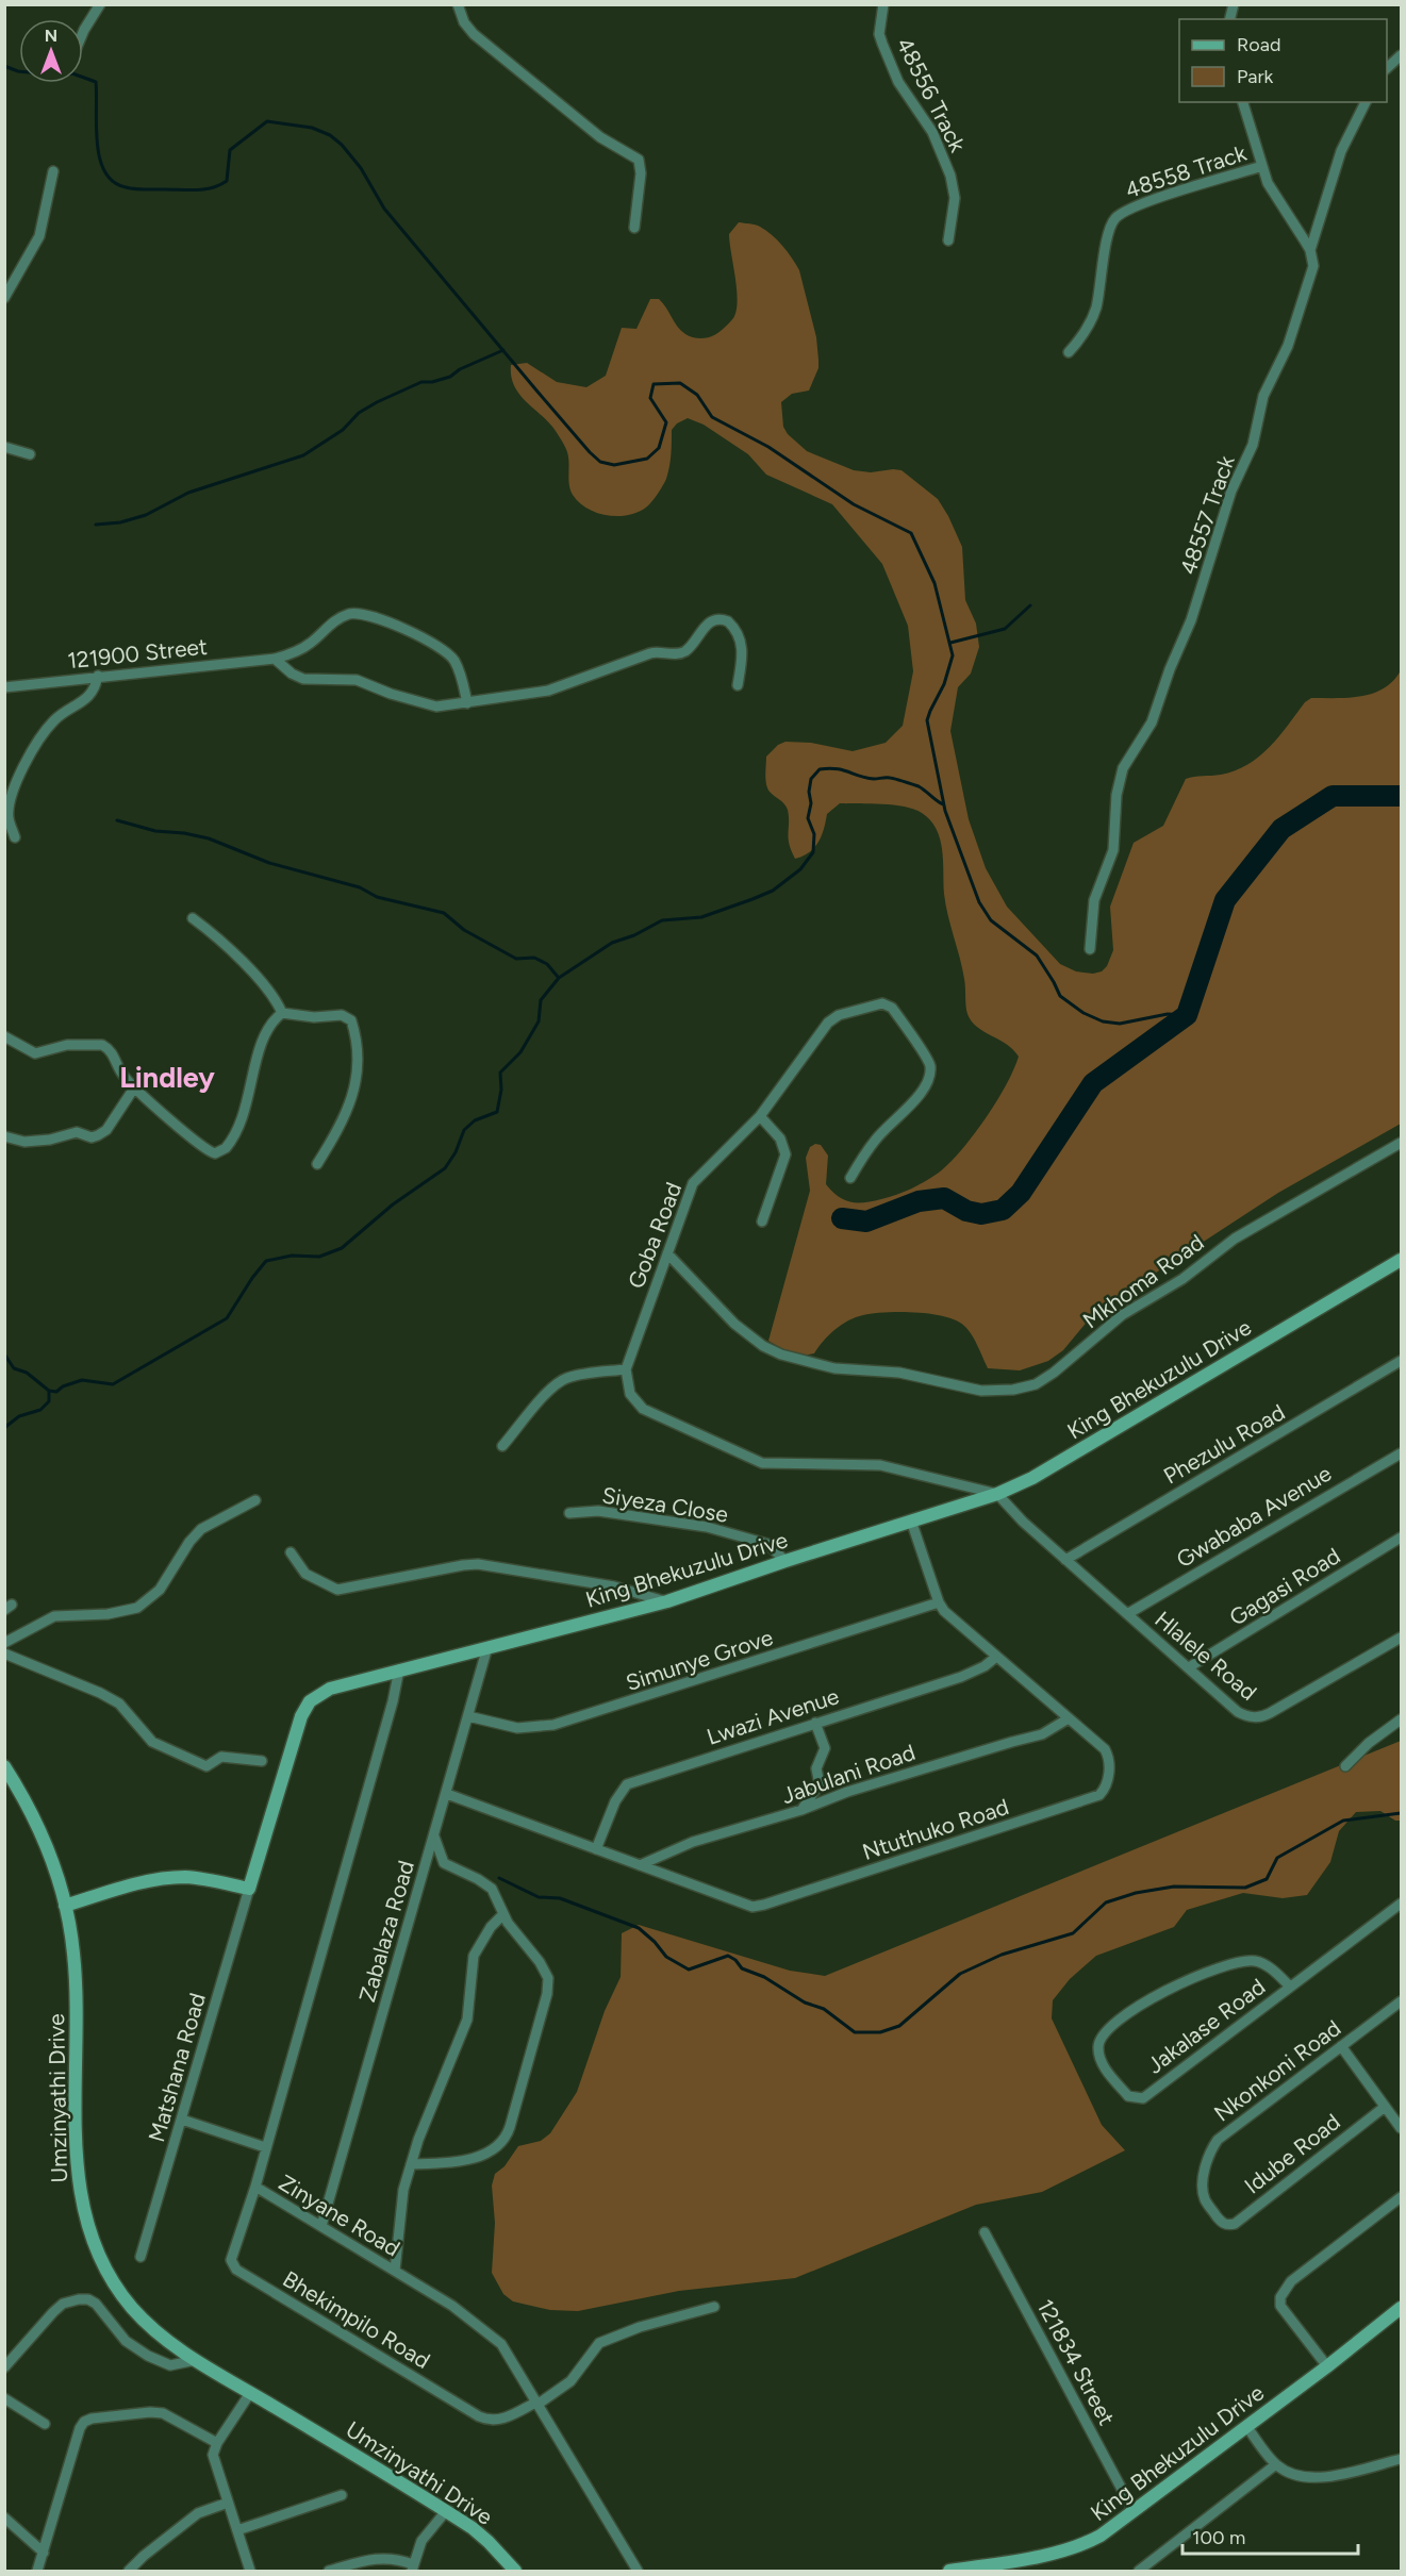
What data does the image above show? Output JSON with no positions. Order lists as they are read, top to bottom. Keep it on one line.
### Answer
{"streets":{"street":["48556 Track","48558 Track","48557 Track","121900 Street","Goba Road","Mkhoma Road","King Bhekuzulu Drive","Phezulu Road","Siyeza Close","Gwababa Avenue","Gagasi Road","Hlalele Road","Simunye Grove","Lwazi Avenue","Jabulani Road","Ntuthuko Road","Zabalaza Road","Jakalase Road","Matshana Road","Nkonkoni Road","Umzinyathi Drive","Idube Road","Zinyane Road","Bhekimpilo Road","121834 Street"]},"crossings":[["Goba Road","Mkhoma Road"],["King Bhekuzulu Drive","Siyeza Close"],["King Bhekuzulu Drive","Hlalele Road"],["King Bhekuzulu Drive","Ntuthuko Road"],["King Bhekuzulu Drive","Zabalaza Road"],["King Bhekuzulu Drive","Matshana Road"],["King Bhekuzulu Drive","Zinyane Road"],["King Bhekuzulu Drive","121834 Street"],["Phezulu Road","Hlalele Road"],["Gwababa Avenue","Hlalele Road"],["Gagasi Road","Hlalele Road"],["Simunye Grove","Ntuthuko Road"],["Simunye Grove","Zabalaza Road"],["Lwazi Avenue","Ntuthuko Road"],["Jabulani Road","Ntuthuko Road"],["Ntuthuko Road","Zabalaza Road"],["Zabalaza Road","Zinyane Road"],["Nkonkoni Road","Idube Road"],["Zinyane Road","Bhekimpilo Road"]],"districts":["Lindley"],"legend":["Road","Park"],"scale_bar":"100 m","north":"top"}
